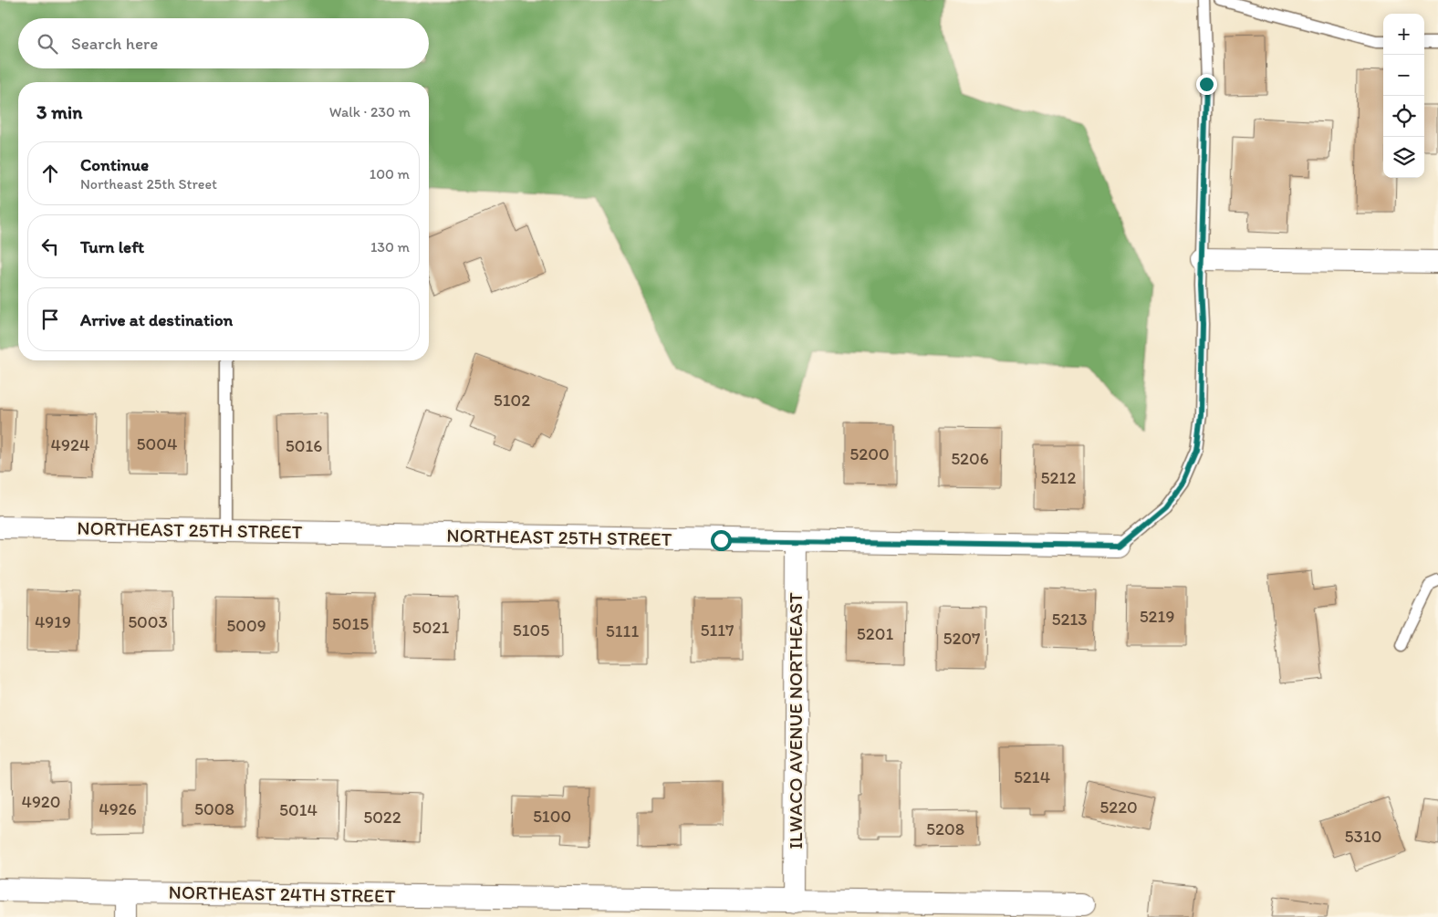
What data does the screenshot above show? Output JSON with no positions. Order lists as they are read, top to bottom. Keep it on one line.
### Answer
{"streets":{"street":["NORTHEAST 25TH STREET","ILWACO AVENUE NORTHEAST","NORTHEAST 24TH STREET"]},"crossings":[["NORTHEAST 25TH STREET","ILWACO AVENUE NORTHEAST"],["ILWACO AVENUE NORTHEAST","NORTHEAST 24TH STREET"]],"house_numbers":["5102","5004","4924","5016","5200","5206","5212","5219","5213","4919","5003","5015","5009","5021","5105","5117","5111","5201","5207","5214","4920","5220","4926","5008","5014","5100","5022","5208","5310"],"page":{"map_buttons":["+","−"],"search":"Search here","heading":["3 min","Walk · 230 m"],"list":[["Continue","Northeast 25th Street","100 m"],["Turn left","130 m"],"Arrive at destination"]}}
